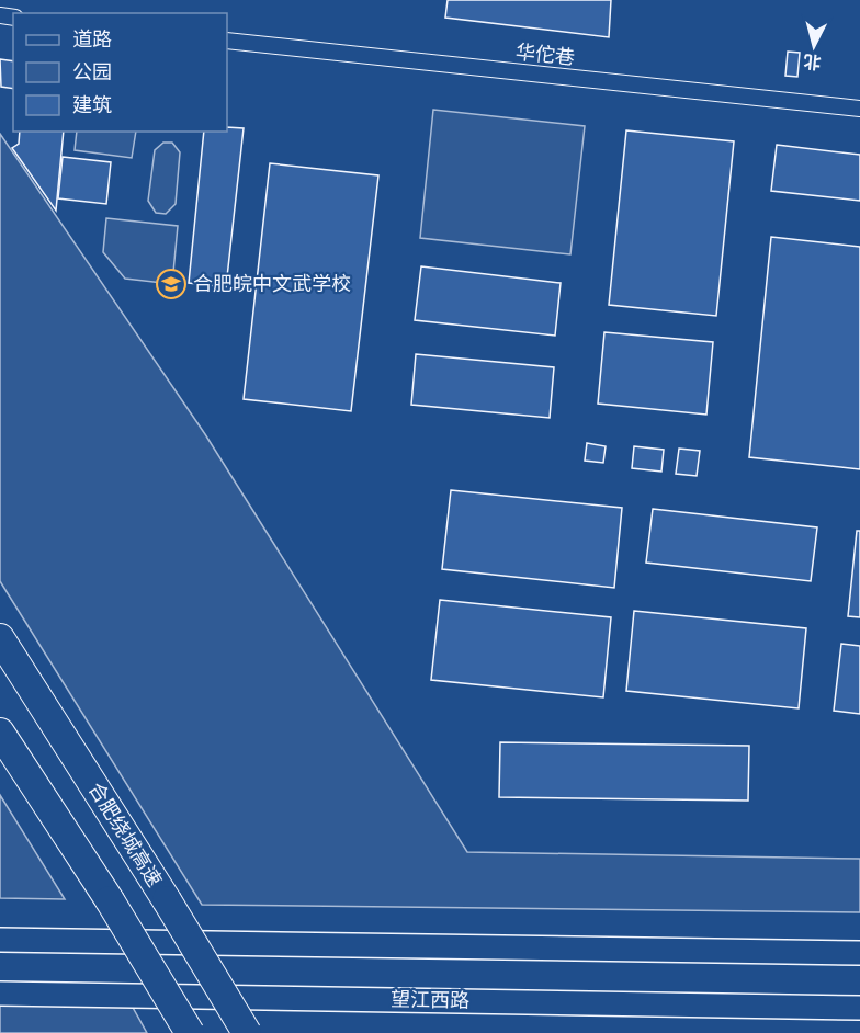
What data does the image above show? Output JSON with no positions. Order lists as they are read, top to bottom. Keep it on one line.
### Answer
{"streets":{"highway":["合肥绕城高速"],"main road":["望江西路"],"street":["华佗巷"]},"places":{"school or university":["合肥皖中文武学校"]},"legend":["道路","公园","建筑"],"north":"bottom"}
